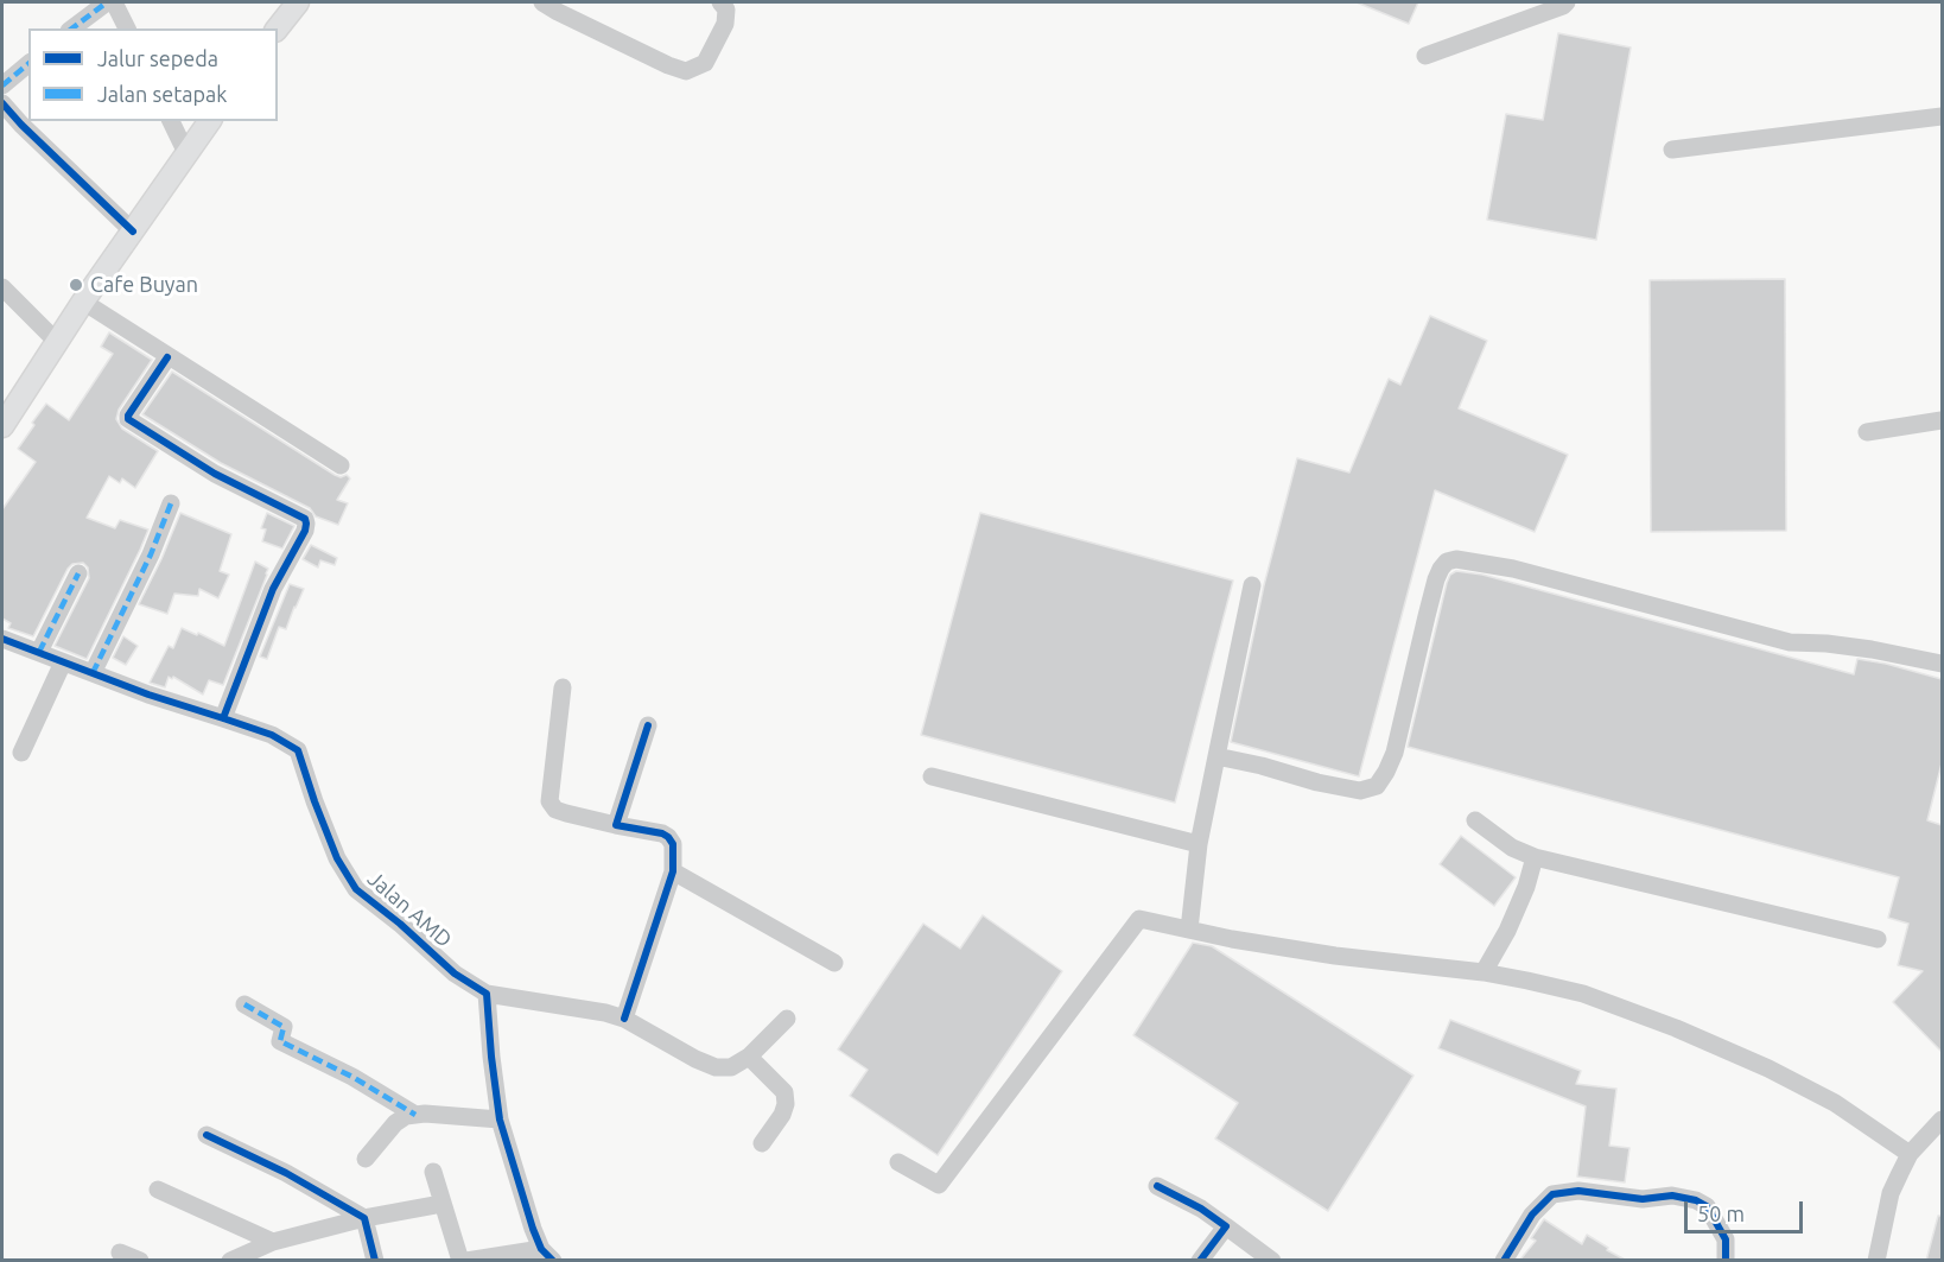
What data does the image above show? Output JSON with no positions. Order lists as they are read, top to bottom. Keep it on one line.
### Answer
{"streets":{"street":["Jalan AMD"]},"places":["Cafe Buyan"],"legend":["Jalur sepeda","Jalan setapak"],"scale_bar":"50 m"}
